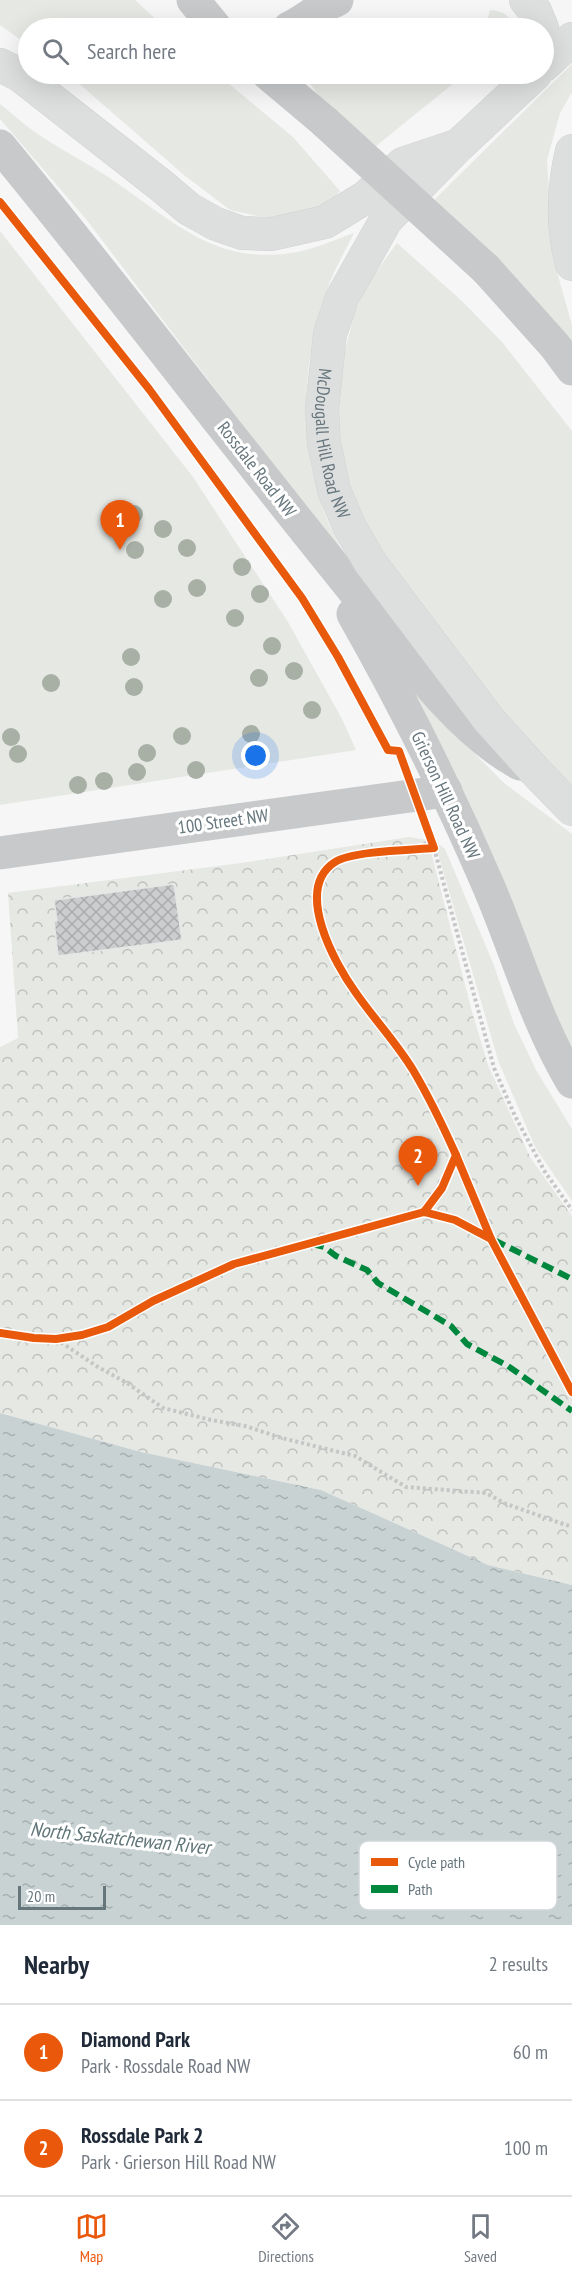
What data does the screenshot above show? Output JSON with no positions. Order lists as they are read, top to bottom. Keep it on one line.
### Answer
{"streets":{"main road":["McDougall Hill Road NW"],"street":["Rossdale Road NW","Grierson Hill Road NW","100 Street NW"]},"crossings":[["McDougall Hill Road NW","Rossdale Road NW"],["Rossdale Road NW","Grierson Hill Road NW"],["Grierson Hill Road NW","100 Street NW"]],"water":["North Saskatchewan River"],"legend":["Cycle path","Path"],"scale_bar":"20 m","page":{"search":"Search here","pins":["1","2"],"scale":"20 m","heading":["Nearby","2 results"],"list":[{"mark":"1","name":"Diamond Park","note":"Park · Rossdale Road NW","value":"60 m"},{"mark":"2","name":"Rossdale Park 2","note":"Park · Grierson Hill Road NW","value":"100 m"}],"nav":["Map","Directions","Saved"]}}
